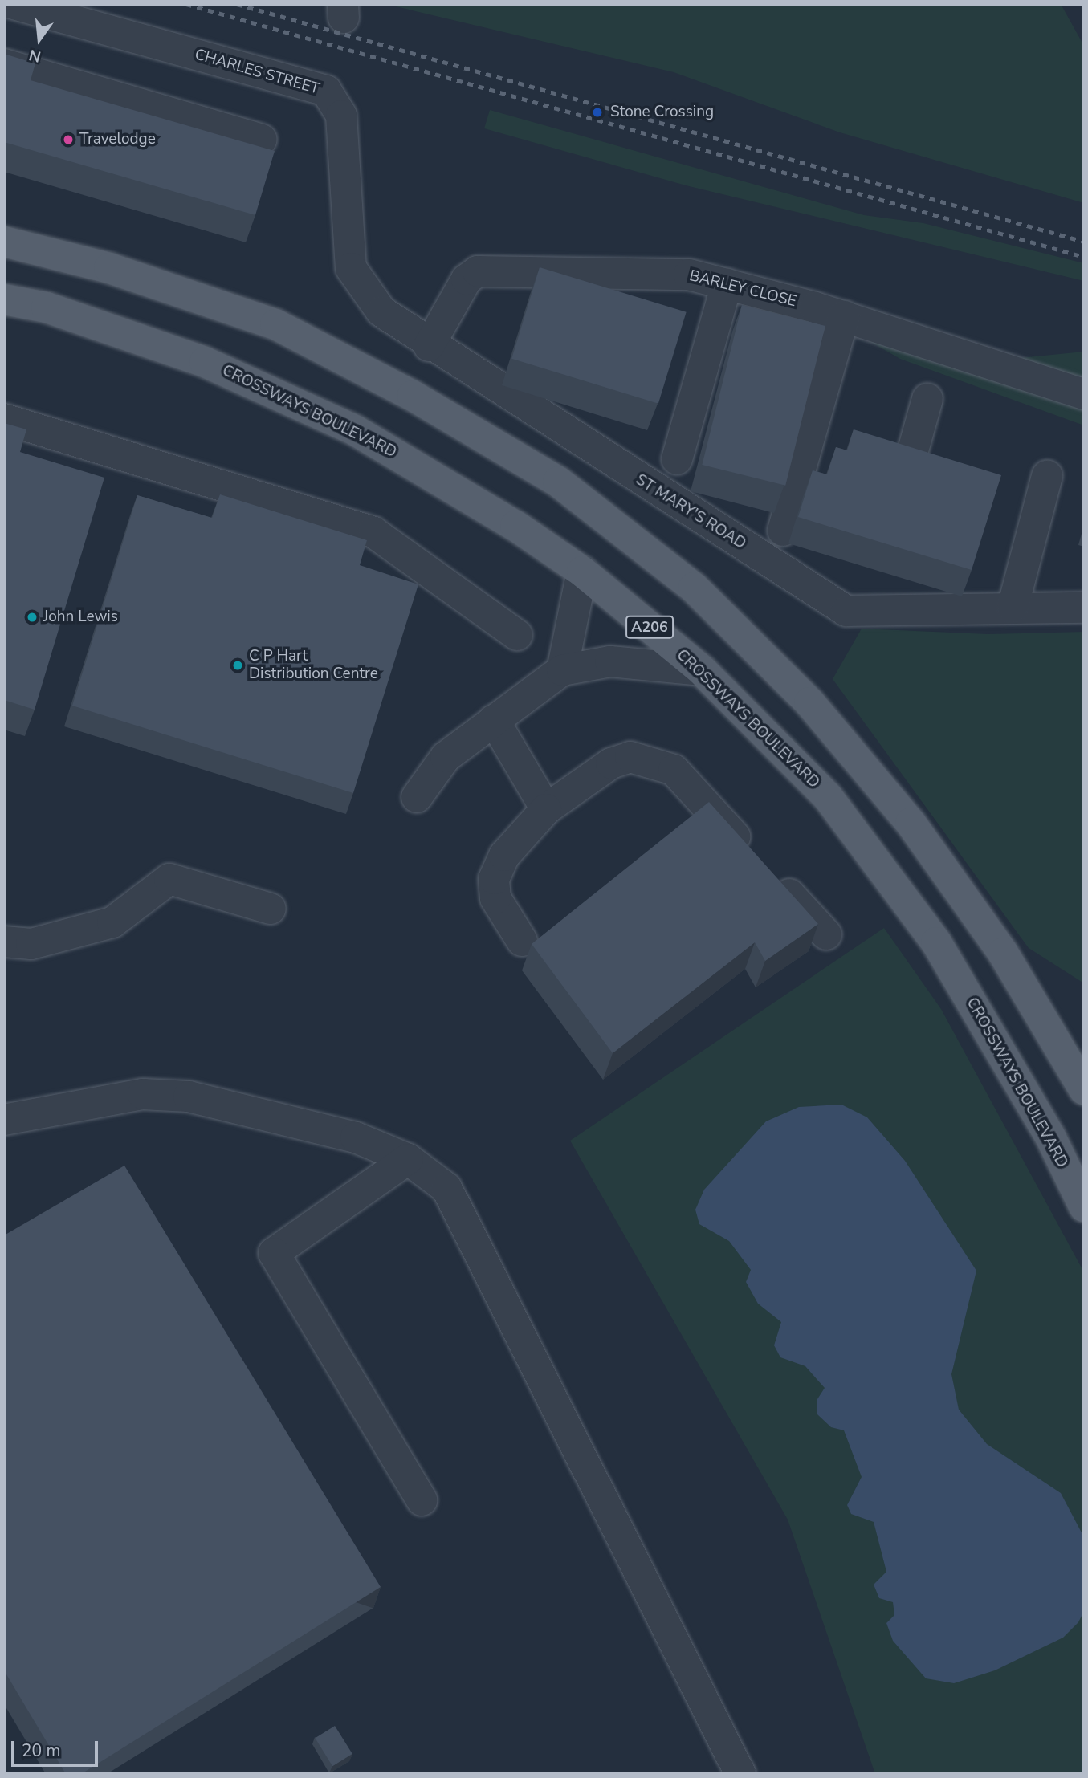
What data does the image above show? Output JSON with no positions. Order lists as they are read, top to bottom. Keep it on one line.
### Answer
{"streets":{"main road":["CROSSWAYS BOULEVARD","A206"],"street":["CHARLES STREET","BARLEY CLOSE","ST MARY'S ROAD"]},"crossings":[["CHARLES STREET","ST MARY'S ROAD"],["BARLEY CLOSE","ST MARY'S ROAD"]],"places":["Stone Crossing","Travelodge","John Lewis","C P Hart Distribution Centre"],"scale_bar":"20 m","north":"bottom"}
